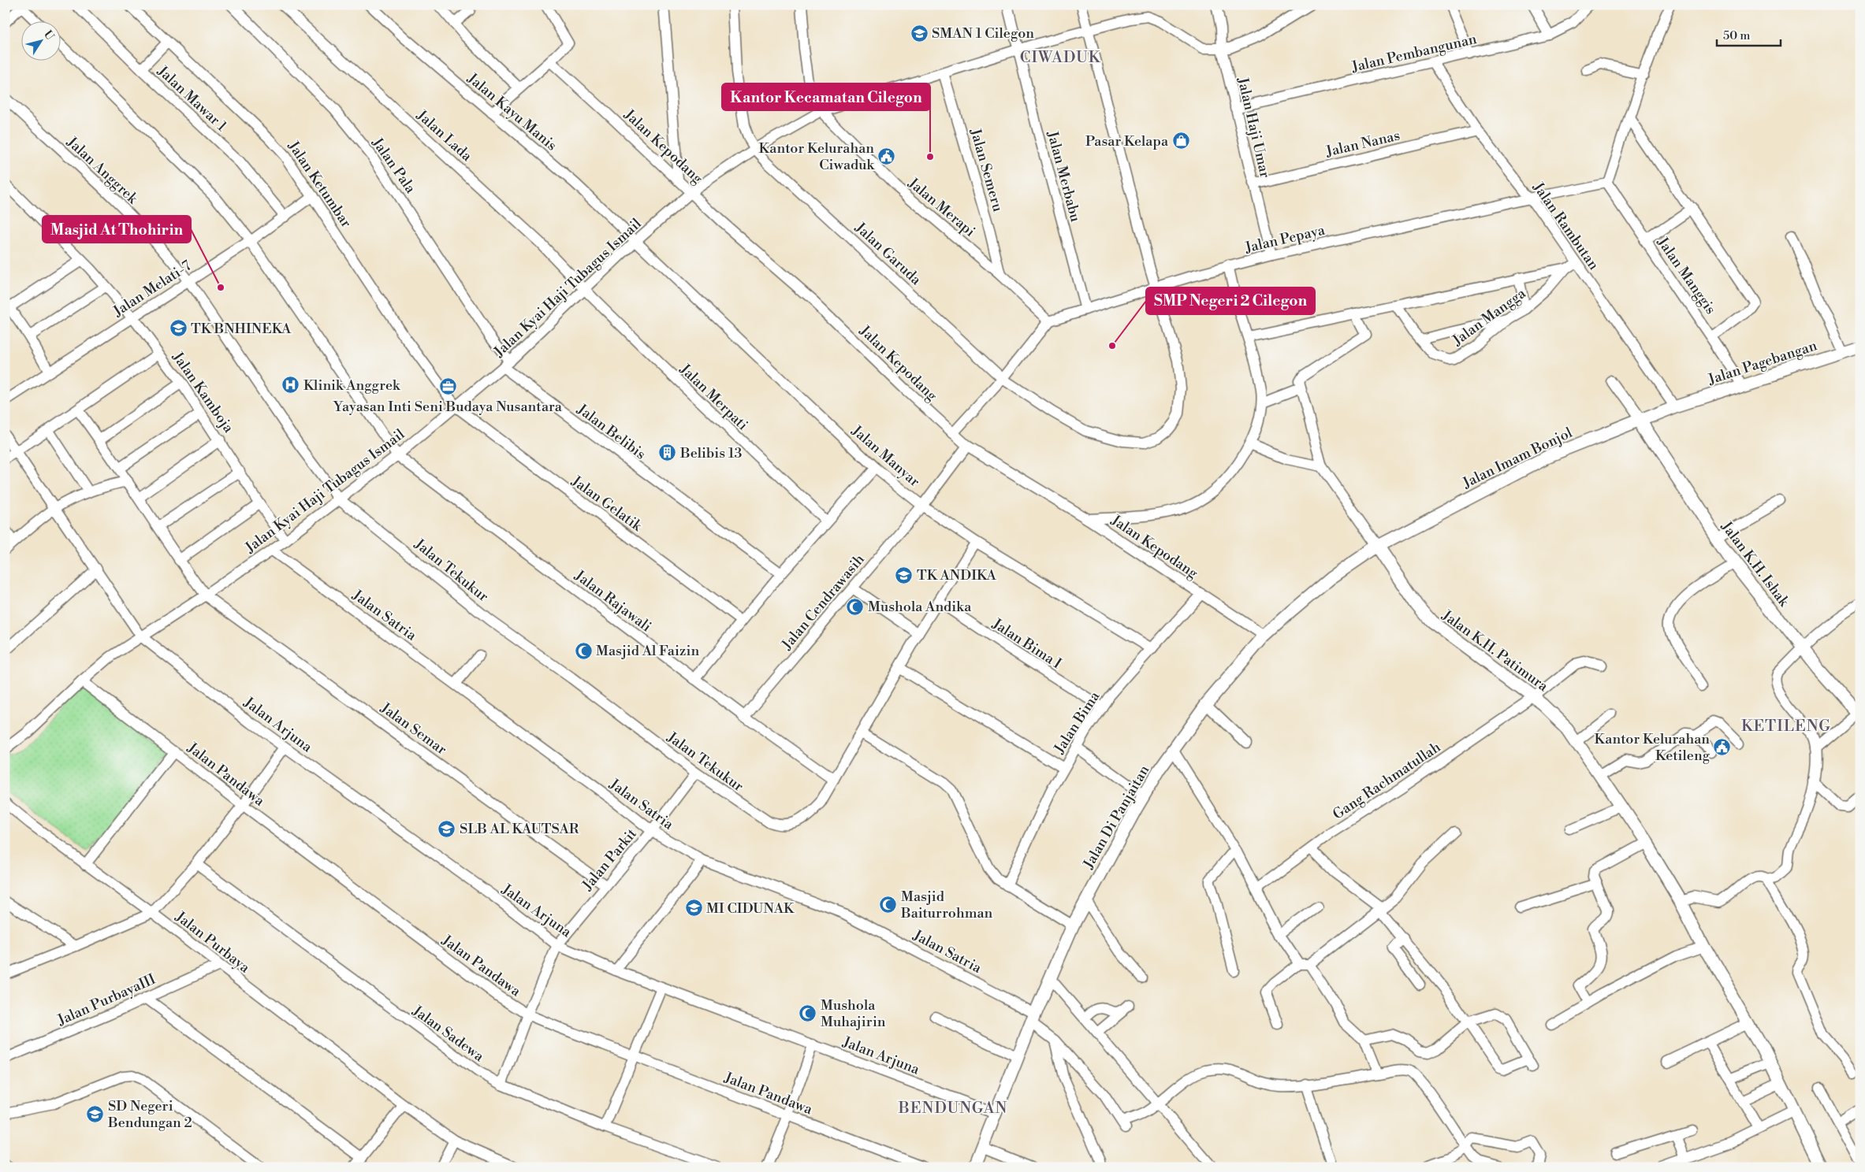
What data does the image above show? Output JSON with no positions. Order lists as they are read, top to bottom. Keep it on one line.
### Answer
{"streets":{"street":["Jalan Pembangunan","Jalan Mawar 1","Jalan Kayu Manis","Jalan Haji Umar","Jalan Lada","Jalan Nanas","Jalan Kepodang","Jalan Pala","Jalan Anggrek","Jalan Semeru","Jalan Merbabu","Jalan Ketumbar","Jalan Merapi","Jalan Rambutan","Jalan Pepaya","Jalan Garuda","Jalan Manggis","Jalan Kyai Haji Tubagus Ismail","Jalan Melati-7","Jalan Mangga","Jalan Pagebangan","Jalan Kamboja","Jalan Merpati","Jalan Belibis","Jalan Manyar","Jalan Imam Bonjol","Jalan Gelatik","Jalan K.H. Ishak","Jalan Tekukur","Jalan Rajawali","Jalan Cendrawasih","Jalan Satria","Jalan Bima I","Jalan K.H. Patimura","Jalan Bima","Jalan Arjuna","Jalan Semar","Jalan Pandawa","Gang Rachmatullah","Jalan Di Panjaitan","Jalan Parkit","Jalan Purbaya","Jalan PurbayaIII","Jalan Sadewa"]},"crossings":[["Jalan Pembangunan","Jalan Haji Umar"],["Jalan Pembangunan","Jalan Rambutan"],["Jalan Mawar 1","Jalan Melati-7"],["Jalan Kayu Manis","Jalan Kyai Haji Tubagus Ismail"],["Jalan Kayu Manis","Jalan Manyar"],["Jalan Haji Umar","Jalan Nanas"],["Jalan Haji Umar","Jalan Pepaya"],["Jalan Haji Umar","Jalan Kyai Haji Tubagus Ismail"],["Jalan Lada","Jalan Kyai Haji Tubagus Ismail"],["Jalan Lada","Jalan Merpati"],["Jalan Nanas","Jalan Rambutan"],["Jalan Kepodang","Jalan Kyai Haji Tubagus Ismail"],["Jalan Kepodang","Jalan Cendrawasih"],["Jalan Kepodang","Jalan Bima"],["Jalan Kepodang","Jalan Di Panjaitan"],["Jalan Pala","Jalan Kyai Haji Tubagus Ismail"],["Jalan Pala","Jalan Belibis"],["Jalan Anggrek","Jalan Kyai Haji Tubagus Ismail"],["Jalan Anggrek","Jalan Melati-7"],["Jalan Anggrek","Jalan Tekukur"],["Jalan Semeru","Jalan Merapi"],["Jalan Semeru","Jalan Kyai Haji Tubagus Ismail"],["Jalan Merbabu","Jalan Pepaya"],["Jalan Merbabu","Jalan Kyai Haji Tubagus Ismail"],["Jalan Ketumbar","Jalan Kyai Haji Tubagus Ismail"],["Jalan Ketumbar","Jalan Melati-7"],["Jalan Ketumbar","Jalan Gelatik"],["Jalan Merapi","Jalan Pepaya"],["Jalan Merapi","Jalan Kyai Haji Tubagus Ismail"],["Jalan Rambutan","Jalan Pepaya"],["Jalan Rambutan","Jalan Pagebangan"],["Jalan Rambutan","Jalan Imam Bonjol"],["Jalan Pepaya","Jalan Garuda"],["Jalan Pepaya","Jalan Manggis"],["Jalan Garuda","Jalan Kyai Haji Tubagus Ismail"],["Jalan Manggis","Jalan Pagebangan"],["Jalan Kyai Haji Tubagus Ismail","Jalan Kamboja"],["Jalan Kyai Haji Tubagus Ismail","Jalan Merpati"],["Jalan Kyai Haji Tubagus Ismail","Jalan Belibis"],["Jalan Kyai Haji Tubagus Ismail","Jalan Manyar"],["Jalan Kyai Haji Tubagus Ismail","Jalan Gelatik"],["Jalan Kyai Haji Tubagus Ismail","Jalan Tekukur"],["Jalan Kyai Haji Tubagus Ismail","Jalan Rajawali"],["Jalan Kyai Haji Tubagus Ismail","Jalan Satria"],["Jalan Kyai Haji Tubagus Ismail","Jalan Arjuna"],["Jalan Kyai Haji Tubagus Ismail","Jalan Semar"],["Jalan Kyai Haji Tubagus Ismail","Jalan Pandawa"],["Jalan Melati-7","Jalan Kamboja"],["Jalan Melati-7","Jalan Rajawali"],["Jalan Pagebangan","Jalan Imam Bonjol"],["Jalan Manyar","Jalan Tekukur"],["Jalan Manyar","Jalan Cendrawasih"],["Jalan Manyar","Jalan Bima"],["Jalan Imam Bonjol","Jalan K.H. Ishak"],["Jalan Imam Bonjol","Jalan K.H. Patimura"],["Jalan Imam Bonjol","Jalan Di Panjaitan"],["Jalan Tekukur","Jalan Rajawali"],["Jalan Tekukur","Jalan Bima I"],["Jalan Tekukur","Jalan Parkit"],["Jalan Rajawali","Jalan Cendrawasih"],["Jalan Satria","Jalan Di Panjaitan"],["Jalan Satria","Jalan Parkit"],["Jalan Bima I","Jalan Bima"],["Jalan K.H. Patimura","Gang Rachmatullah"],["Jalan K.H. Patimura","Jalan Di Panjaitan"],["Jalan Arjuna","Jalan Di Panjaitan"],["Jalan Arjuna","Jalan Parkit"],["Jalan Semar","Jalan Parkit"],["Jalan Pandawa","Jalan Parkit"],["Jalan Parkit","Jalan Sadewa"],["Jalan Purbaya","Jalan PurbayaIII"]],"districts":["CIWADUK","KETILENG","BENDUNGAN"],"places":{"school or university":["SMAN 1 Cilegon","TK BNHINEKA","TK ANDIKA","SLB AL KAUTSAR","MI CIDUNAK","SD Negeri Bendungan 2"],"shop":["Pasar Kelapa"],"public building":["Kantor Kelurahan Ciwaduk","Kantor Kelurahan Ketileng"],"other":["Kantor Kecamatan Cilegon","Masjid At Thohirin","SMP Negeri 2 Cilegon"],"hospital":["Klinik Anggrek"],"office":["Yayasan Inti Seni Budaya Nusantara"],"building":["Belibis 13"],"mosque":["Mushola Andika","Masjid Al Faizin","Masjid Baiturrohman","Mushola Muhajirin"]},"scale_bar":"50 m","north":"top right"}
